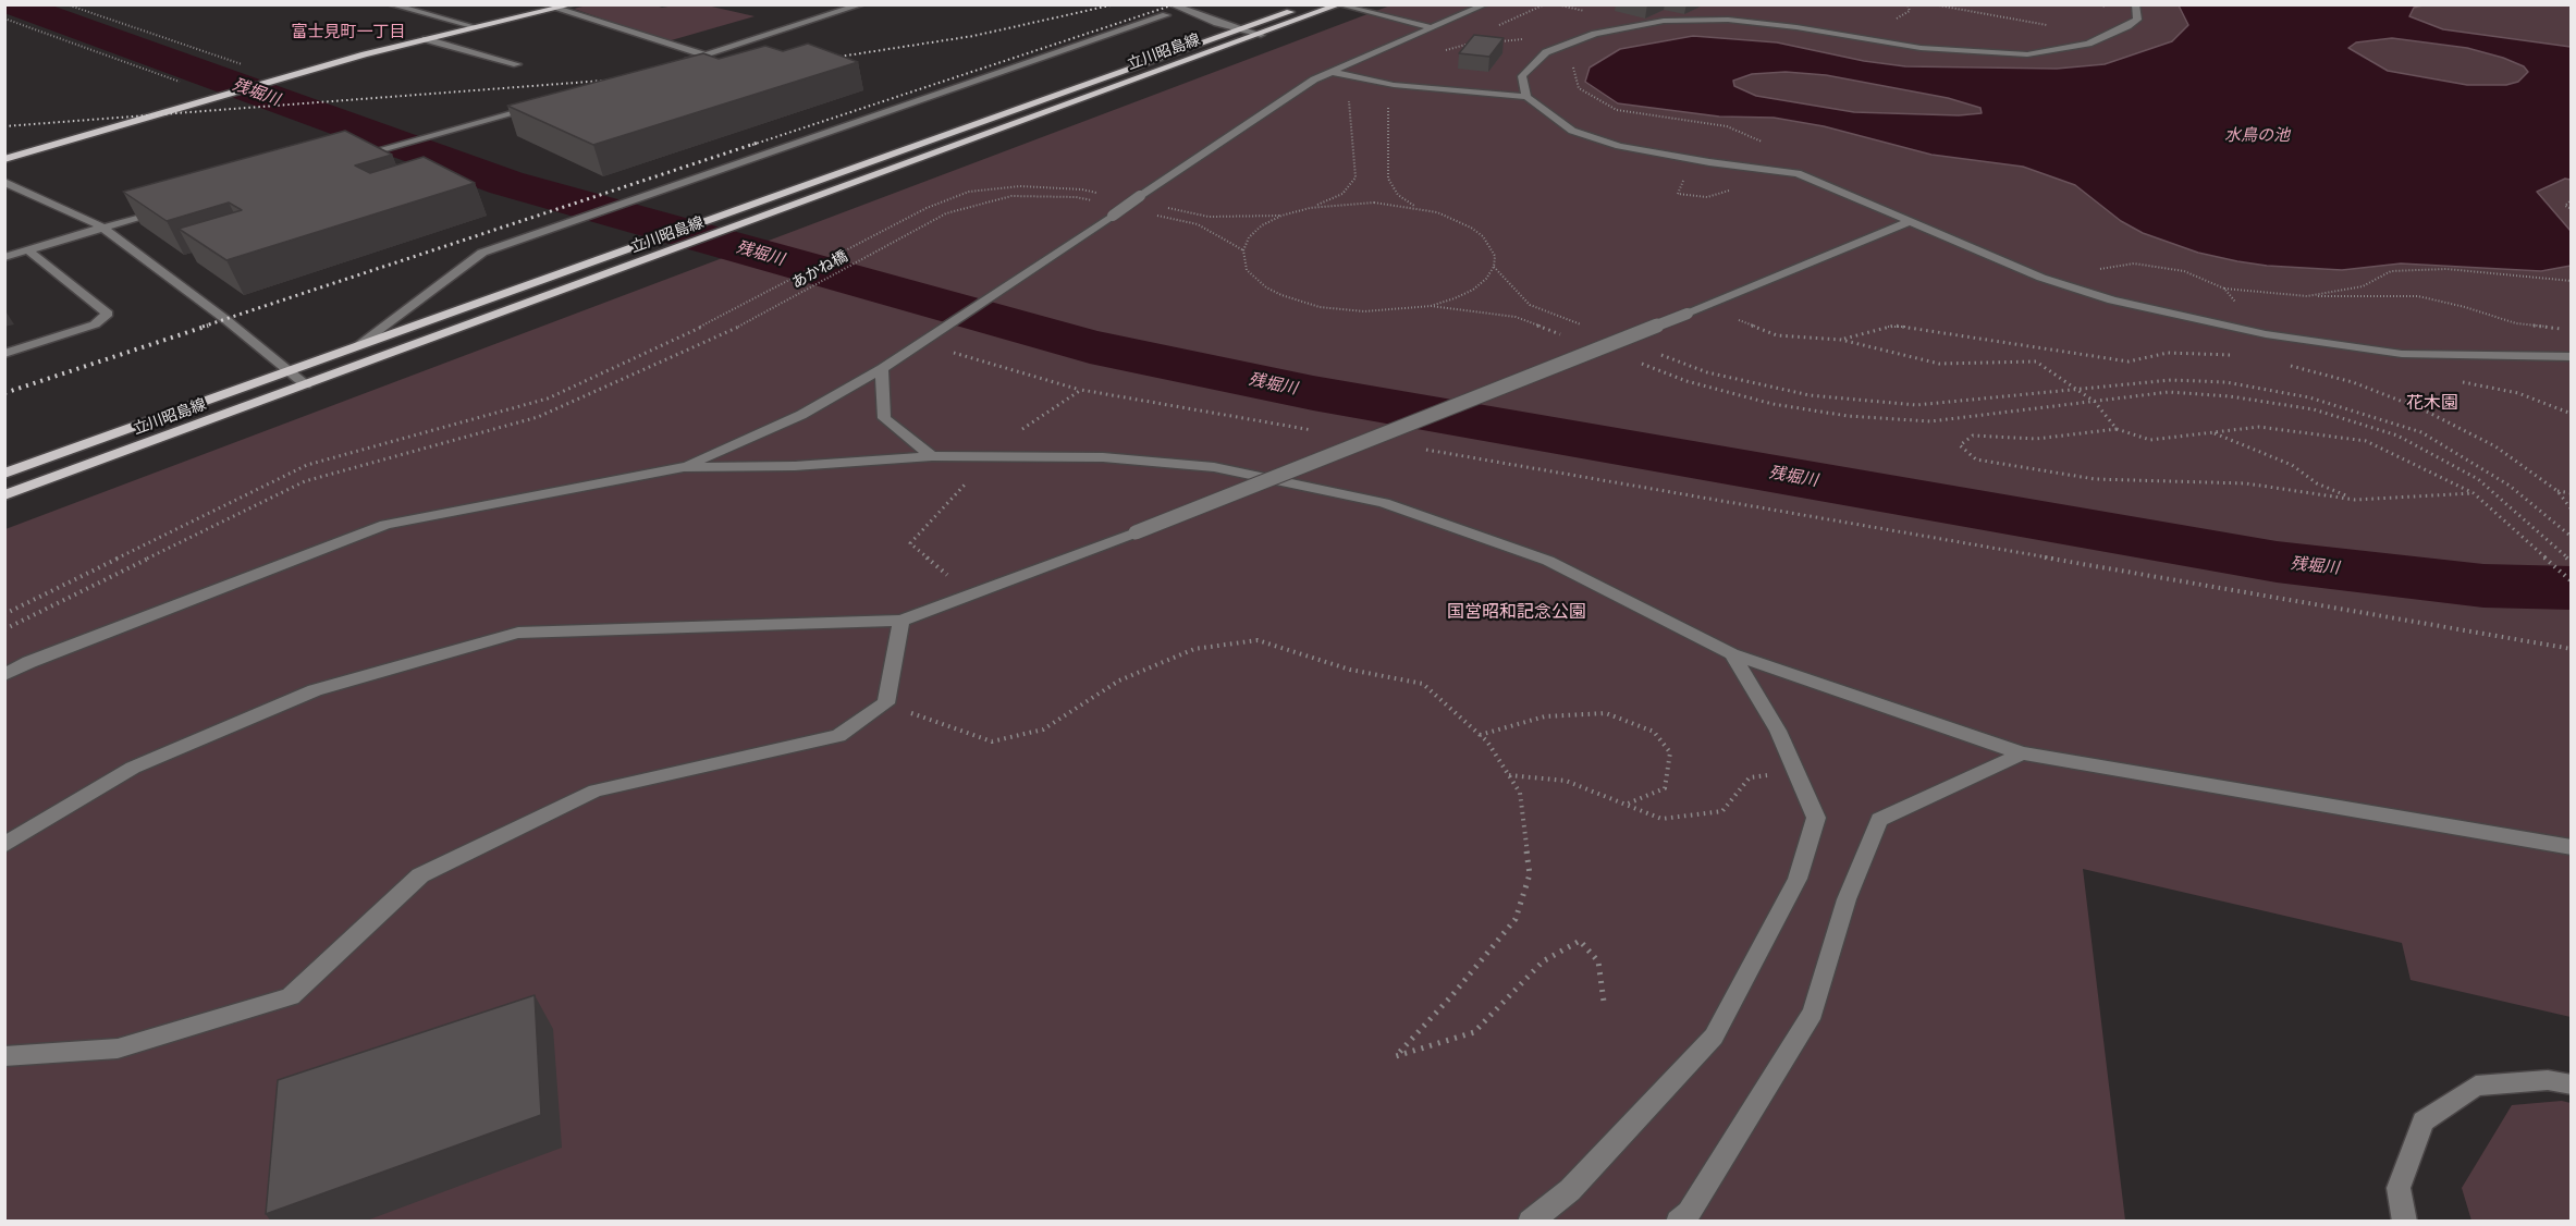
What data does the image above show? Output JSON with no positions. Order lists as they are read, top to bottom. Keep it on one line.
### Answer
{"streets":{"main road":["立川昭島線"],"path":["あかね橋"]},"districts":["富士見町一丁目"],"water":["残堀川","水鳥の池"],"parks":["花木園","国営昭和記念公園"]}
